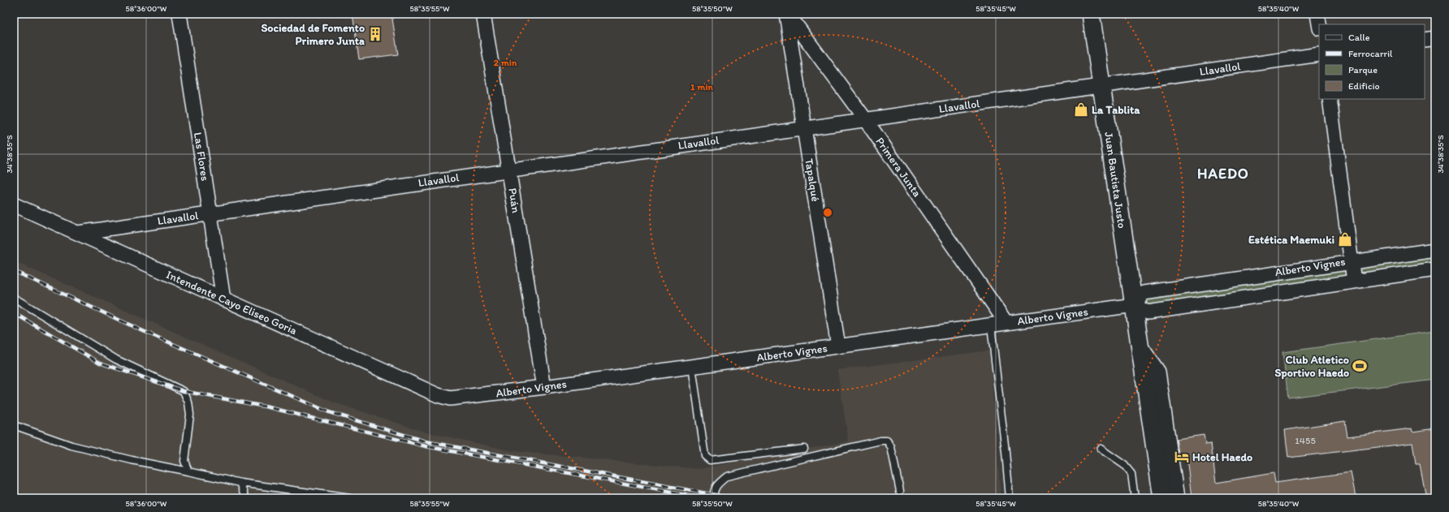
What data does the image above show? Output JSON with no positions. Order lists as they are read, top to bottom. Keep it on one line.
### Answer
{"streets":{"street":["Llavallol","Las Flores","Primera Junta","Tapalqué","Juan Bautista Justo","Puán","Alberto Vignes","Intendente Cayo Eliseo Goria"]},"crossings":[["Llavallol","Las Flores"],["Llavallol","Primera Junta"],["Llavallol","Tapalqué"],["Llavallol","Juan Bautista Justo"],["Llavallol","Puán"],["Llavallol","Intendente Cayo Eliseo Goria"],["Las Flores","Intendente Cayo Eliseo Goria"],["Primera Junta","Tapalqué"],["Primera Junta","Alberto Vignes"],["Tapalqué","Alberto Vignes"],["Juan Bautista Justo","Alberto Vignes"],["Puán","Alberto Vignes"],["Alberto Vignes","Intendente Cayo Eliseo Goria"]],"districts":["HAEDO"],"places":{"building":["Sociedad de Fomento Primero Junta"],"shop":["La Tablita","Estética Maemuki"],"sports":["Club Atletico Sportivo Haedo"],"hotel":["Hotel Haedo"]},"house_numbers":["1455"],"legend":["Calle","Ferrocarril","Parque","Edificio"],"coordinates":["58°36'00\"W","58°35'55\"W","58°35'50\"W","58°35'45\"W","58°35'40\"W","34°38'35\"S"],"rings":["2 min","1 min"]}
